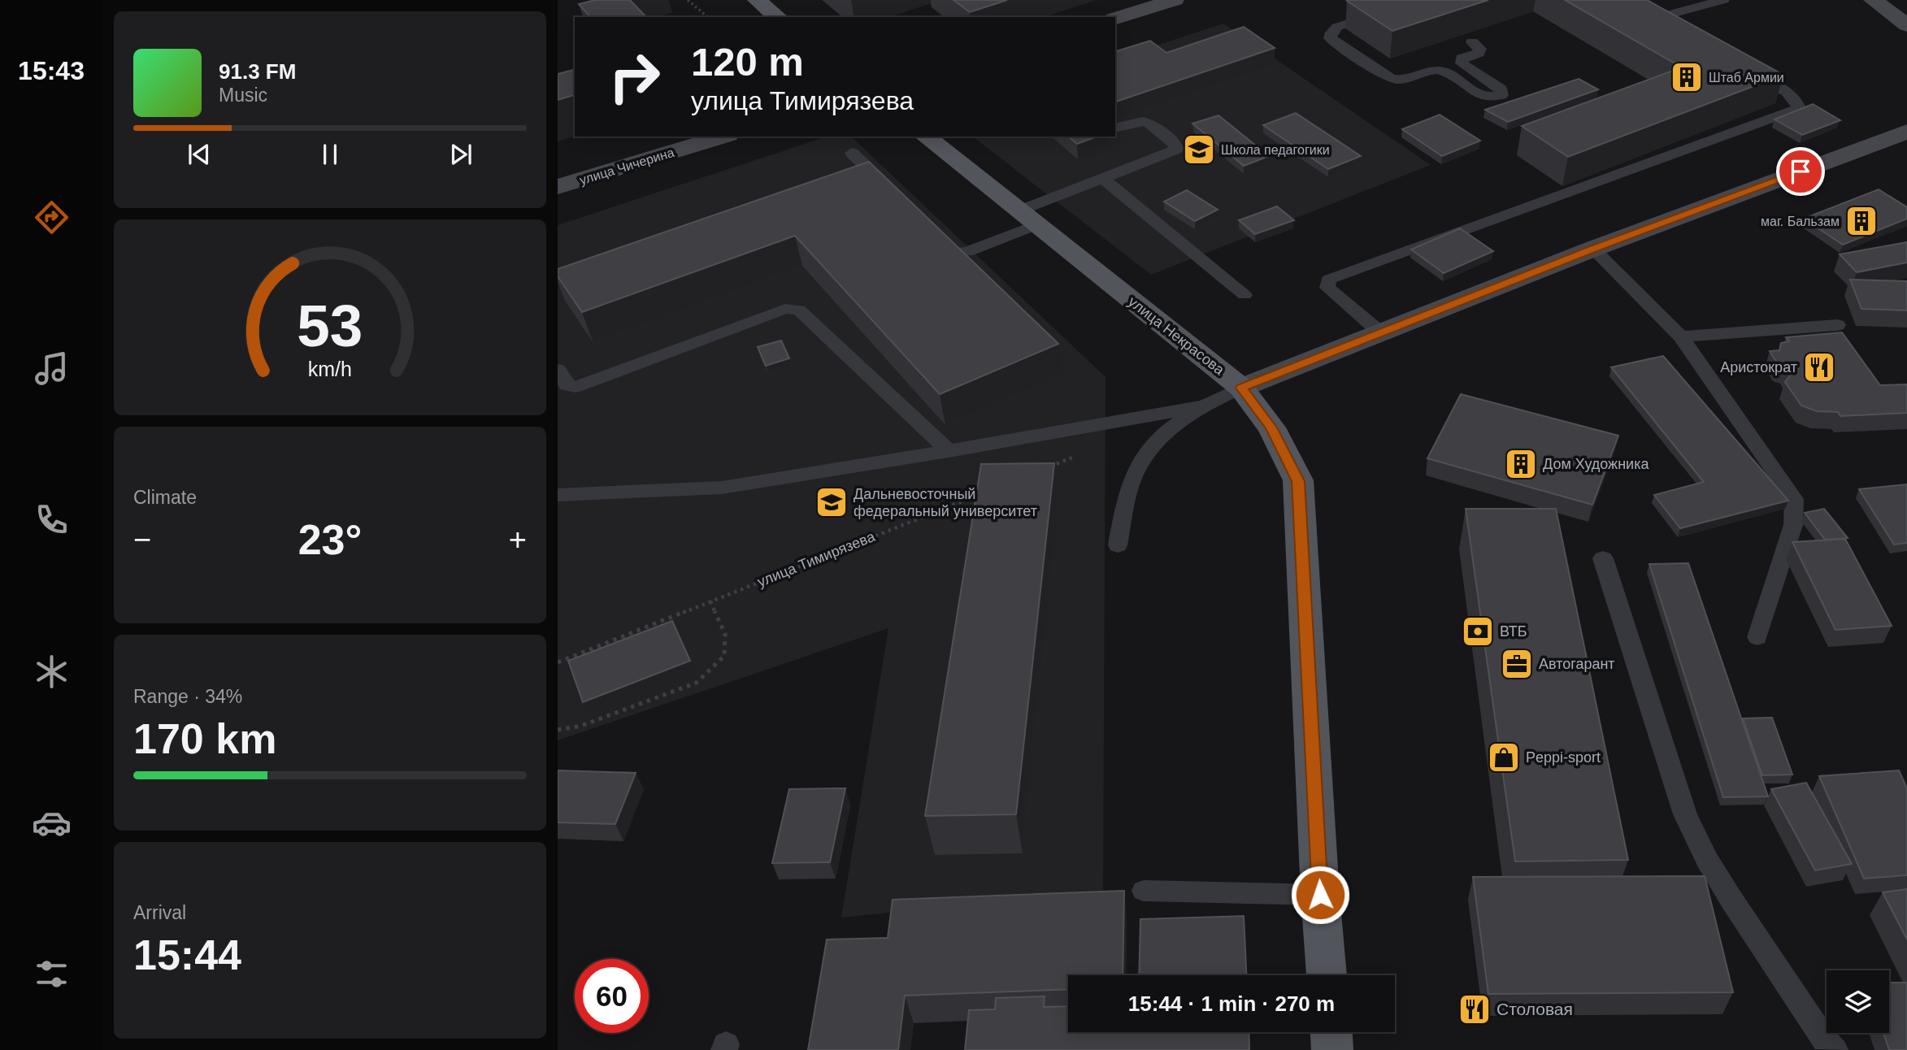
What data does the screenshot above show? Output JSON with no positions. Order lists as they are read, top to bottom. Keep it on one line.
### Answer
{"streets":{"main road":["улица Некрасова"],"street":["улица Чичерина"],"path":["улица Тимирязева"]},"places":{"building":["Штаб Армии","маг. Бальзам","Дом Художника"],"school or university":["Школа педагогики","Дальневосточный федеральный университет"],"restaurant":["Аристократ","Столовая"],"bank":["ВТБ"],"office":["Автогарант"],"shop":["Peppi-sport"]},"page":{"tabs":"15:43","turn":["120 m","улица Тимирязева"],"song":["91.3 FM","Music"],"tile":["Climate",["Range · 34%","170 km"],["Arrival","15:44"]],"heat":["−","23°","+"],"limit":"60","trip":"15:44 · 1 min · 270 m","gauge":["53","km/h"]}}
